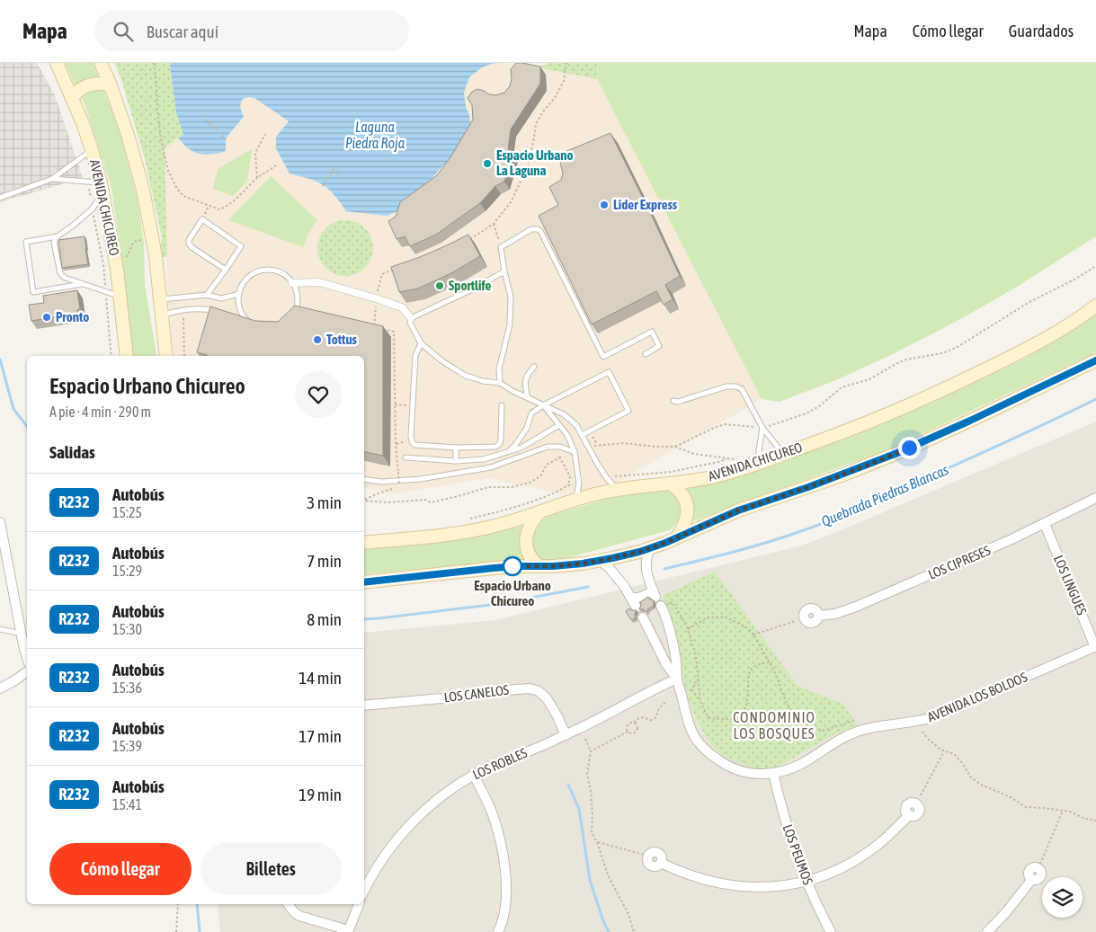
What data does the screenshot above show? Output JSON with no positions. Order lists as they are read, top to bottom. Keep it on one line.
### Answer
{"streets":{"main road":["AVENIDA CHICUREO"],"street":["LOS CIPRESES","LOS LINGUES","LOS CANELOS","AVENIDA LOS BOLDOS","LOS ROBLES","LOS PEUMOS"]},"crossings":[["LOS CIPRESES","LOS LINGUES"],["LOS LINGUES","AVENIDA LOS BOLDOS"],["LOS CANELOS","LOS ROBLES"],["AVENIDA LOS BOLDOS","LOS ROBLES"],["AVENIDA LOS BOLDOS","LOS PEUMOS"]],"districts":["CONDOMINIO LOS BOSQUES"],"water":["Laguna Piedra Roja","Quebrada Piedras Blancas"],"places":["Espacio Urbano La Laguna","Lider Express","Sportlife","Pronto","Tottus","Espacio Urbano Chicureo"],"lines":["bus line R232"],"page":{"header":"Mapa","search":"Buscar aquí","nav":["Mapa","Cómo llegar","Guardados"],"heading":[["Espacio Urbano Chicureo","A pie · 4 min · 290 m"],"Salidas"],"list":[{"mark":"R232","name":"Autobús","note":"15:25","value":"3 min"},{"mark":"R232","name":"Autobús","note":"15:29","value":"7 min"},{"mark":"R232","name":"Autobús","note":"15:30","value":"8 min"},{"mark":"R232","name":"Autobús","note":"15:36","value":"14 min"},{"mark":"R232","name":"Autobús","note":"15:39","value":"17 min"},{"mark":"R232","name":"Autobús","note":"15:41","value":"19 min"}],"buttons":["Cómo llegar","Billetes"]}}
